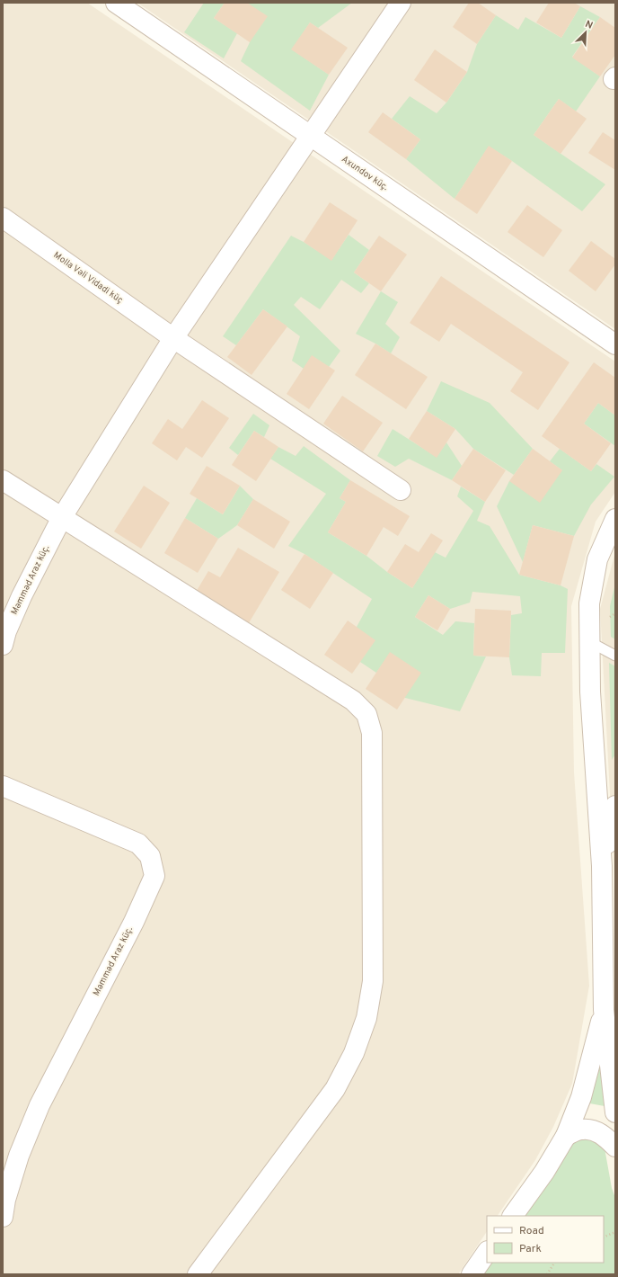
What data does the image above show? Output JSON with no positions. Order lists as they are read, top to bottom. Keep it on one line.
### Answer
{"streets":{"street":["Axundov küç.","Molla Vəli Vidadi küç","Məmməd Araz küç."]},"crossings":[["Axundov küç.","Məmməd Araz küç."],["Molla Vəli Vidadi küç","Məmməd Araz küç."]],"legend":["Road","Park"],"north":"top right"}
